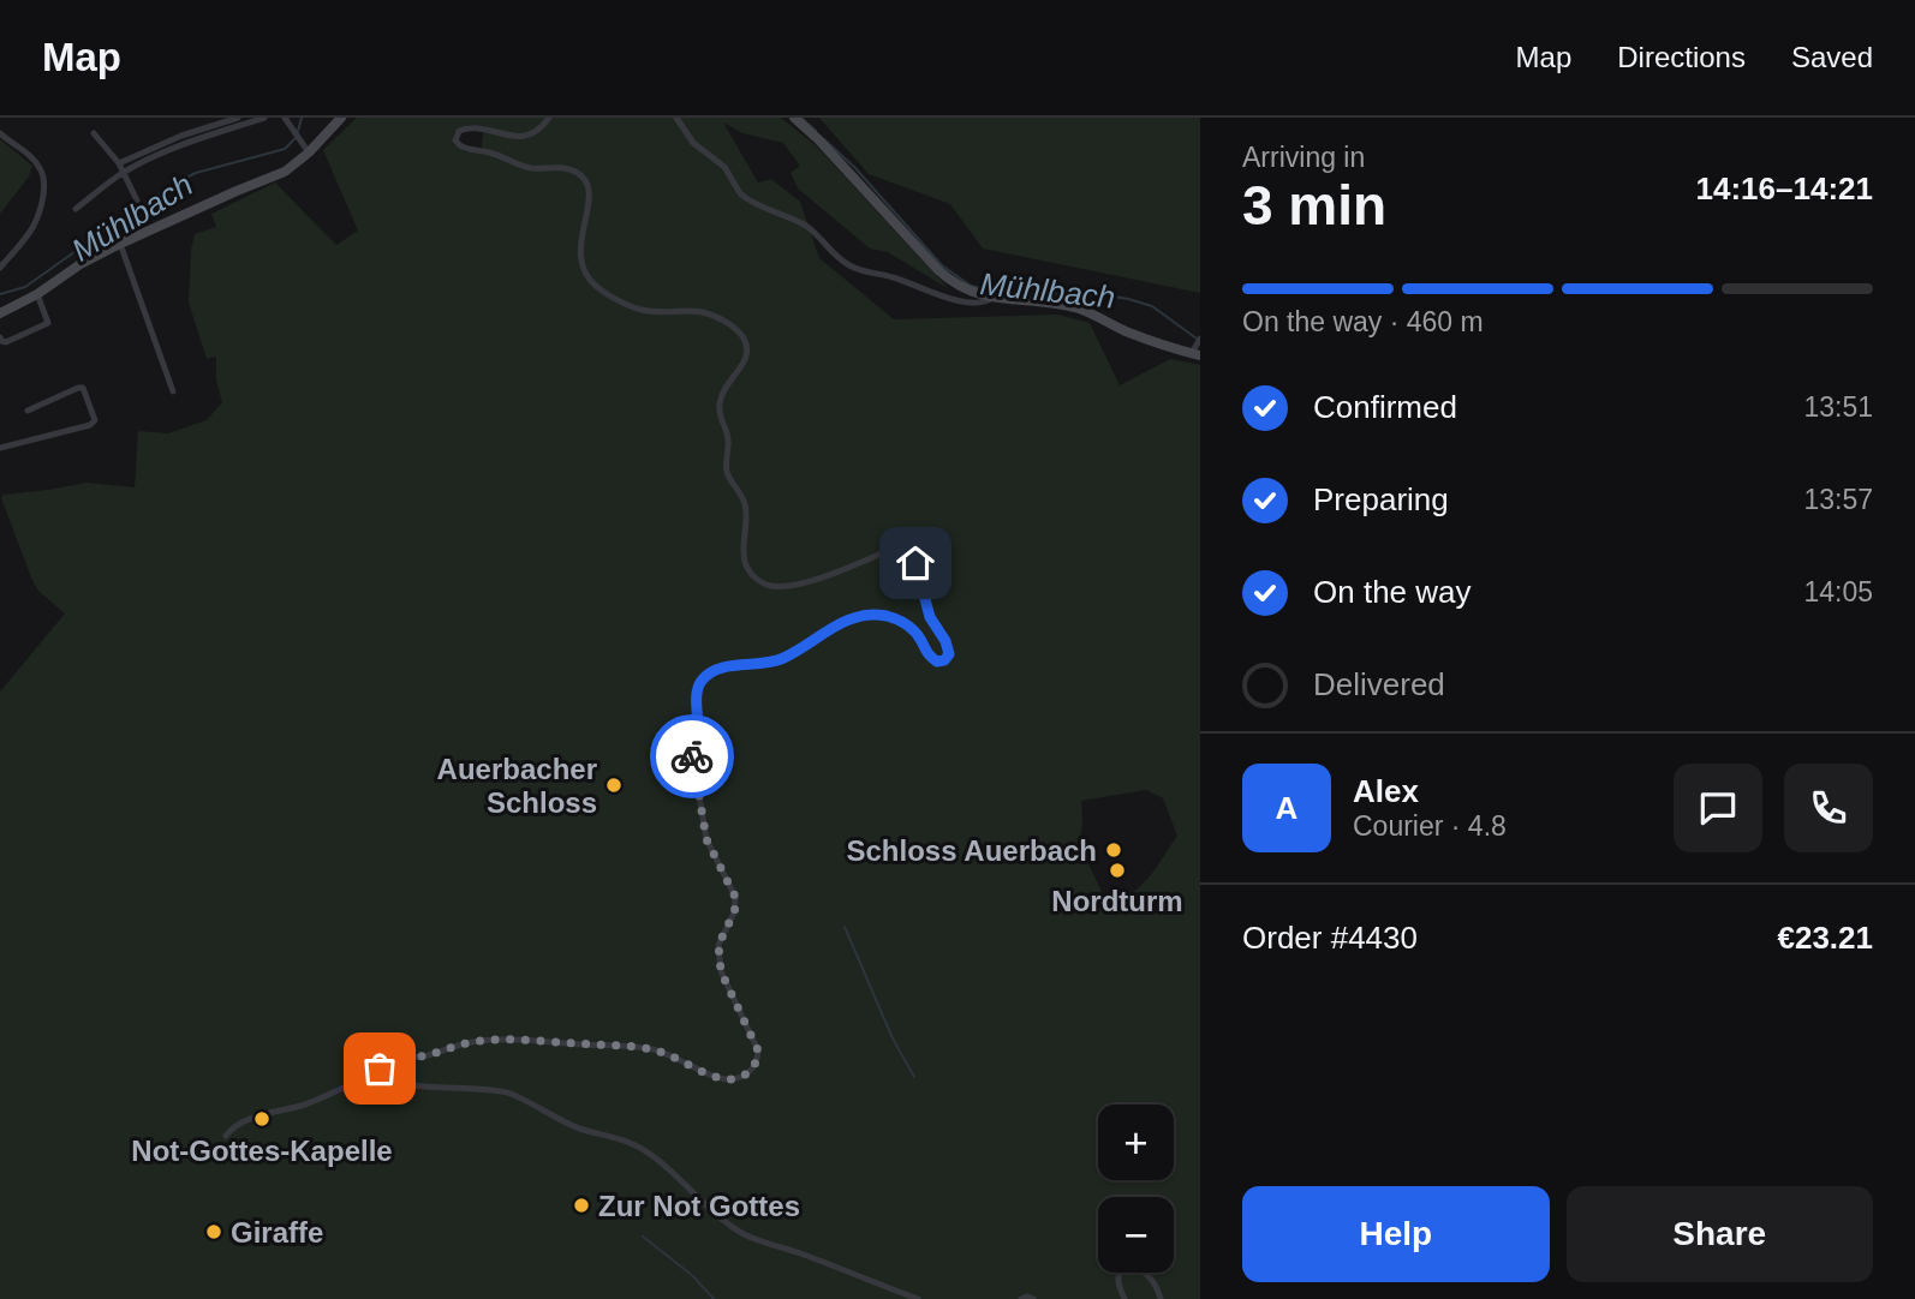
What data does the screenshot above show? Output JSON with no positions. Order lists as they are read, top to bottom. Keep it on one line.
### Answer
{"water":["Mühlbach"],"places":["Auerbacher Schloss","Schloss Auerbach","Nordturm","Not-Gottes-Kapelle","Zur Not Gottes","Giraffe"],"page":{"header":"Map","nav":["Map","Directions","Saved"],"heading":["3 min","Arriving in","14:16–14:21"],"panel":["Alex","Courier · 4.8","Order #4430","€23.21"],"bar":"On the way · 460 m","list":[["Confirmed","13:51"],["Preparing","13:57"],["On the way","14:05"],"Delivered"],"round":"A","map_buttons":["+","−"],"buttons":["Help","Share"]}}
